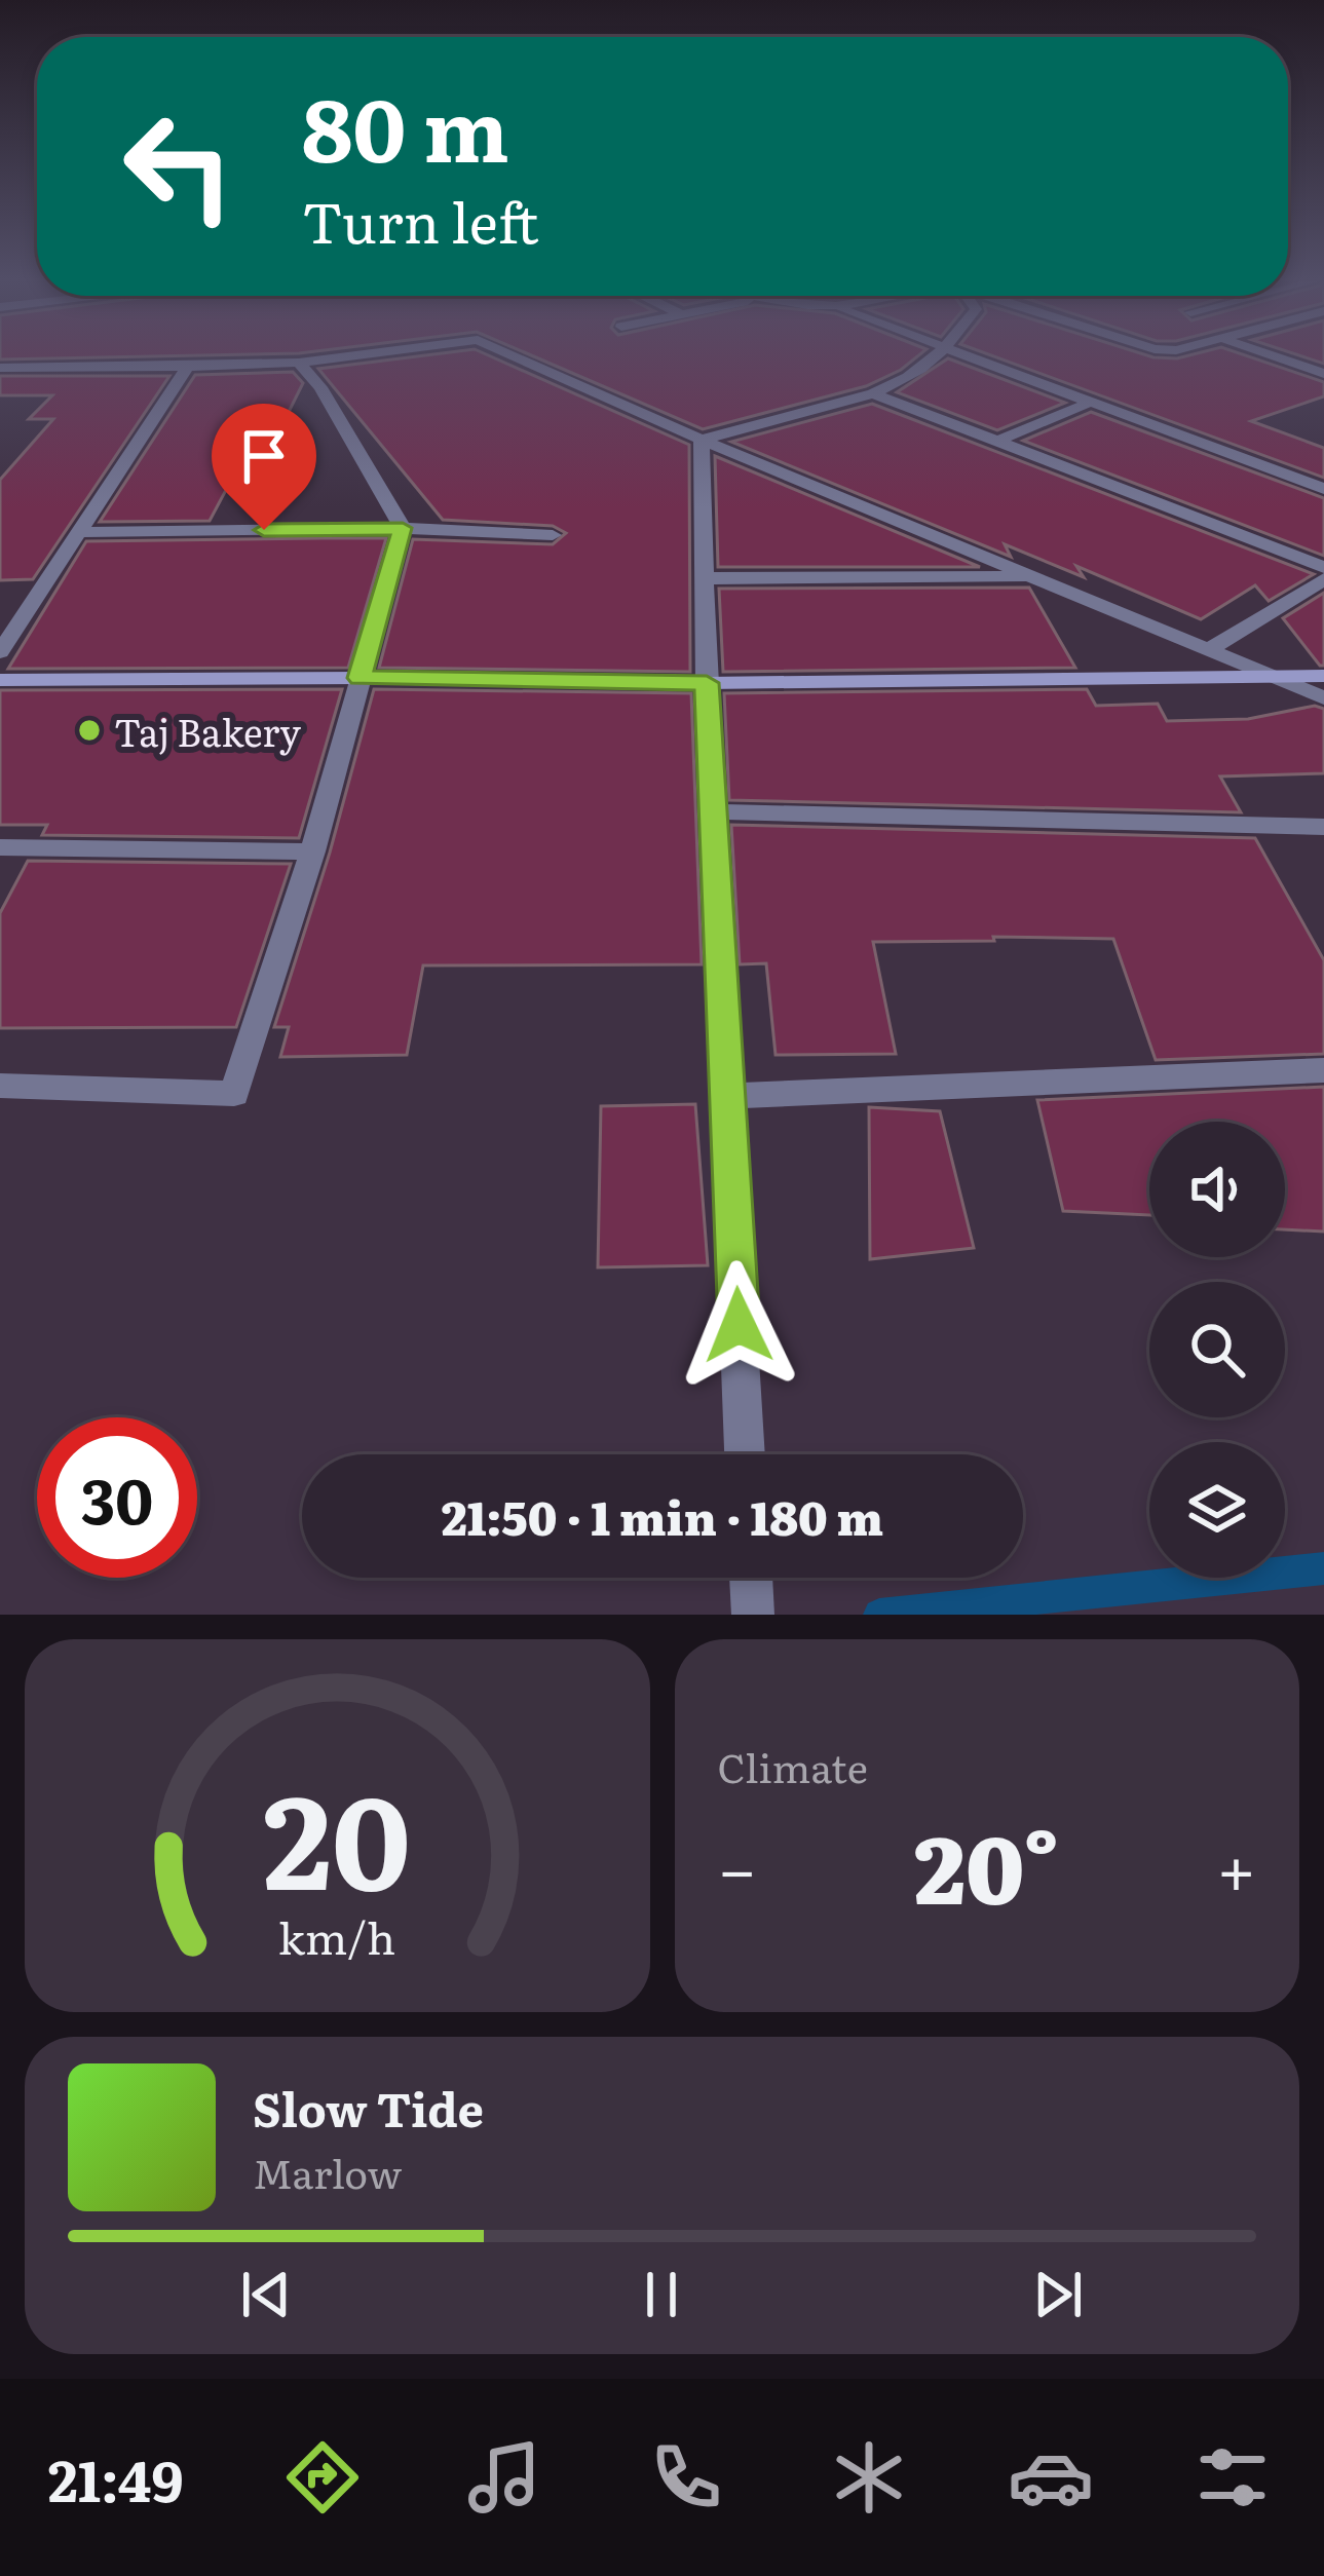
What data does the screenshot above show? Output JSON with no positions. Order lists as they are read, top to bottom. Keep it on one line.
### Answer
{"places":["Taj Bakery"],"page":{"turn":["80 m","Turn left"],"limit":"30","trip":"21:50 · 1 min · 180 m","tile":"Climate","heat":["−","20°","+"],"song":["Slow Tide","Marlow"],"tabs":"21:49","gauge":["20","km/h"]}}
